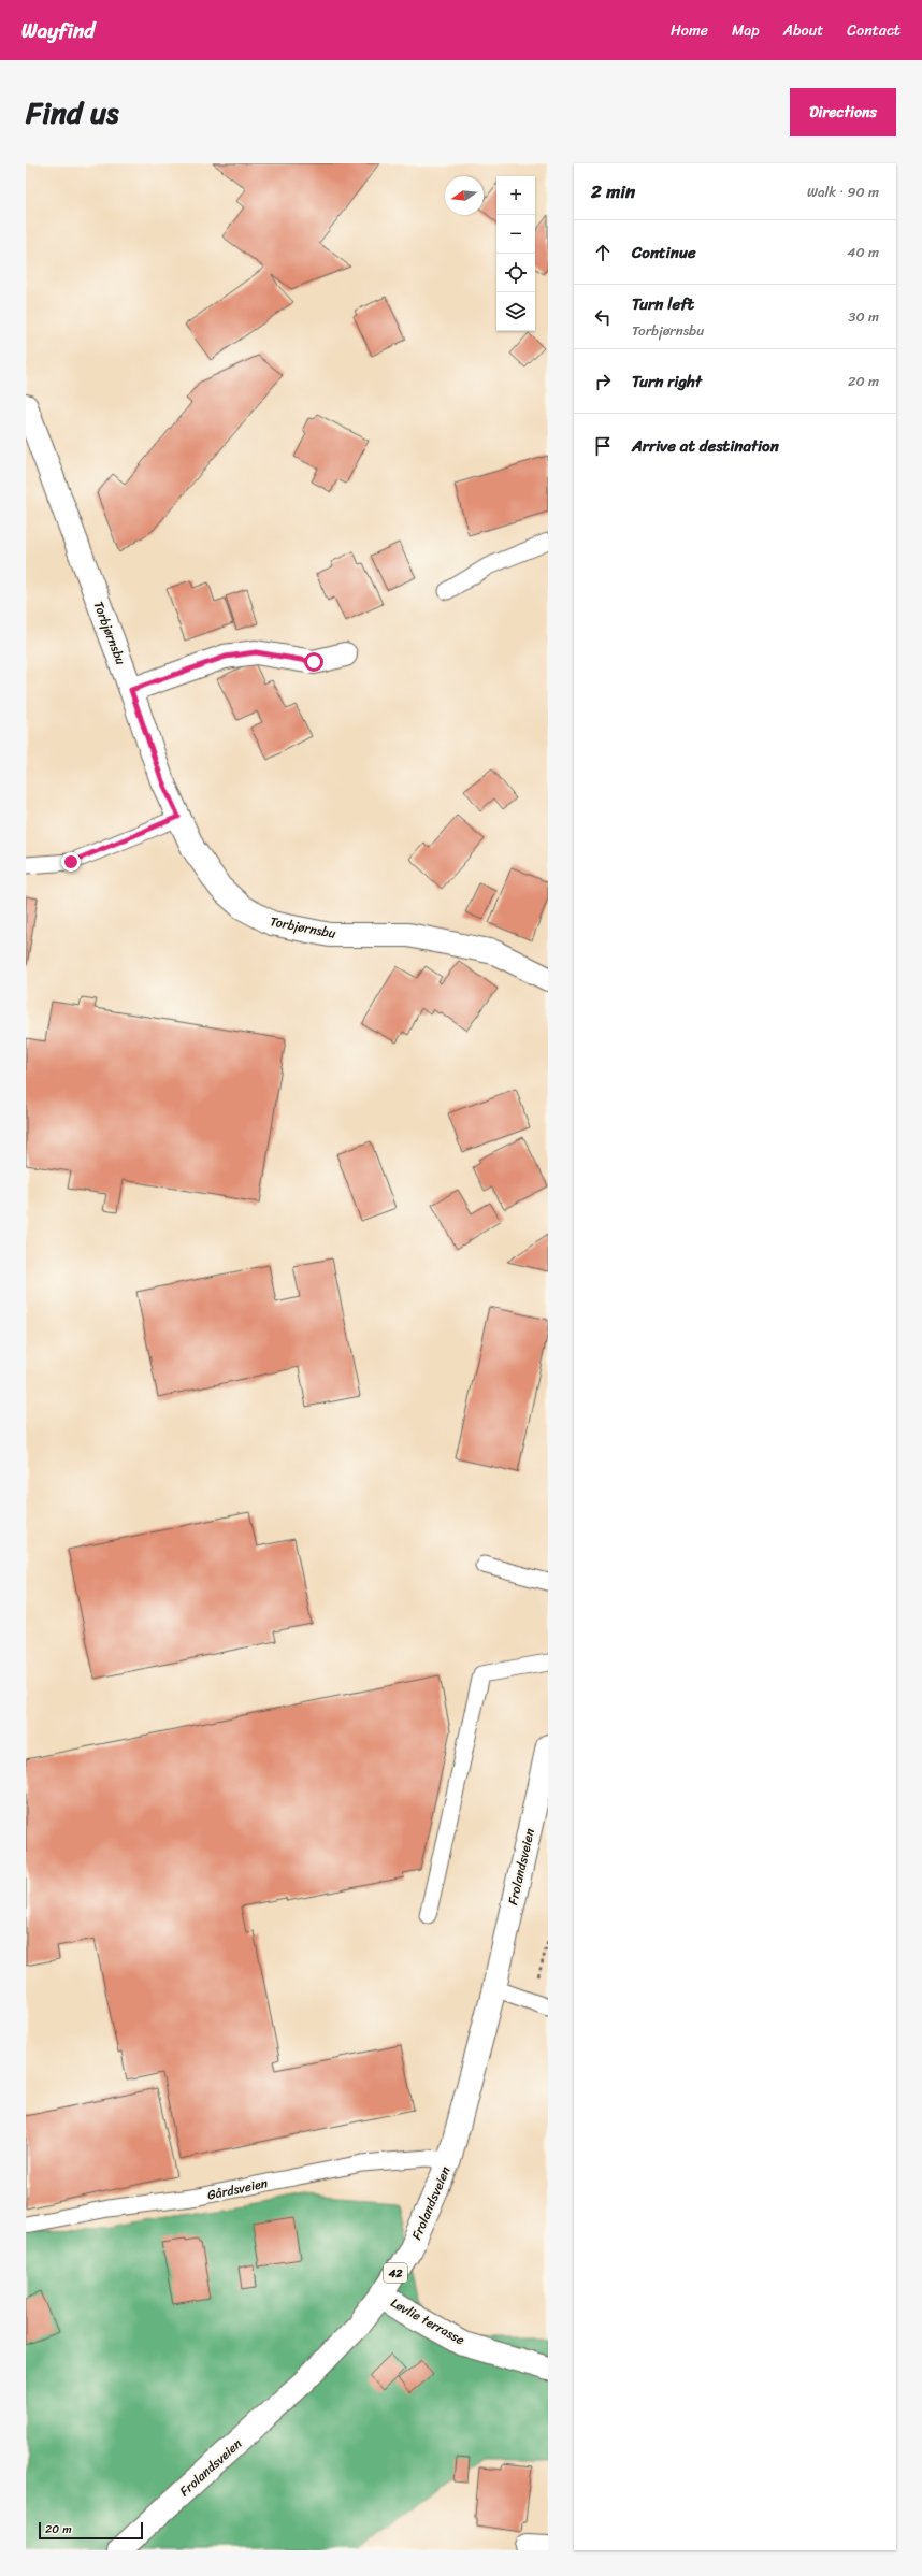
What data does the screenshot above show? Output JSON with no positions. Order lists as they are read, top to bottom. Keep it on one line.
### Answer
{"streets":{"street":["Torbjørnsbu","Frolandsveien","42","Løvlie terrasse"],"lane":["Gårdsveien"]},"crossings":[["Frolandsveien","Gårdsveien"],["Frolandsveien","Løvlie terrasse"]],"scale_bar":"20 m","north":"left","page":{"header":"Wayfind","nav":["Home","Map","About","Contact"],"title":"Find us","buttons":"Directions","heading":["2 min","Walk · 90 m"],"map_buttons":["+","−"],"list":[["Continue","40 m"],["Turn left","Torbjørnsbu","30 m"],["Turn right","20 m"],"Arrive at destination"],"scale":"20 m"}}
